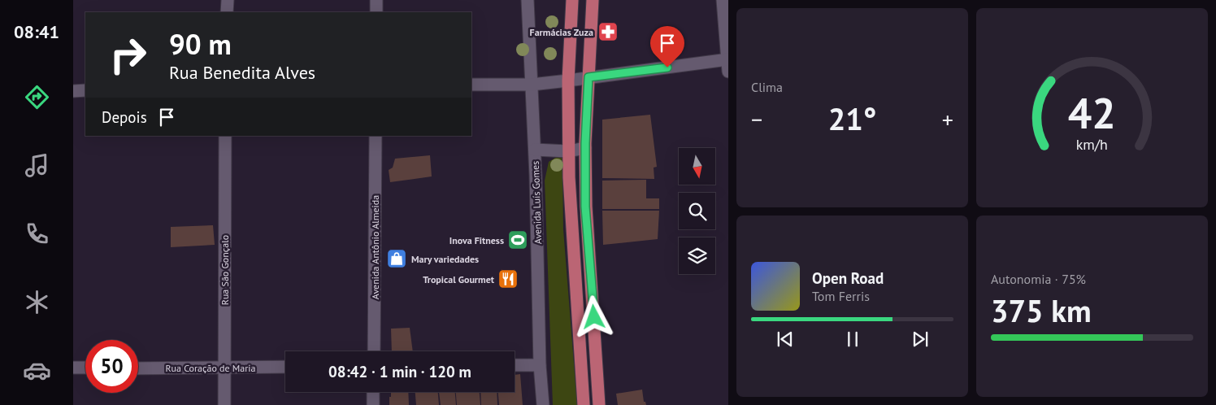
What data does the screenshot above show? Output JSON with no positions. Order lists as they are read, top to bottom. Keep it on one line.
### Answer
{"streets":{"street":["Avenida Luís Gomes","Avenida Antônio Almeida","Rua São Gonçalo","Rua Coração de Maria"]},"crossings":[["Rua São Gonçalo","Rua Coração de Maria"]],"places":{"pharmacy":["Farmácias Zuza"],"sports":["Inova Fitness"],"shop":["Mary variedades"],"restaurant":["Tropical Gourmet"]},"north":"bottom","page":{"tabs":"08:41","tile":["Clima",["Autonomia · 75%","375 km"]],"turn":["90 m","Rua Benedita Alves"],"then":"Depois","heat":["−","21°","+"],"song":["Open Road","Tom Ferris"],"limit":"50","trip":"08:42 · 1 min · 120 m","gauge":["42","km/h"]}}
